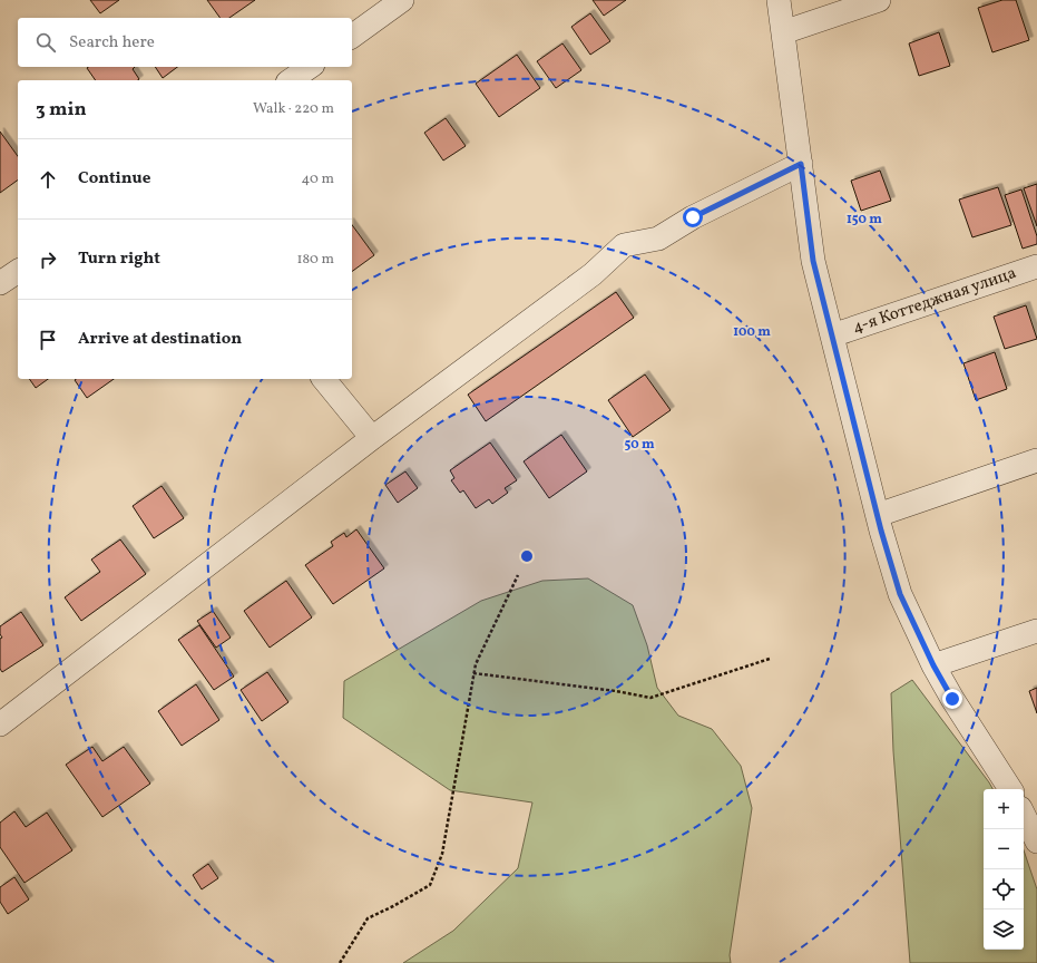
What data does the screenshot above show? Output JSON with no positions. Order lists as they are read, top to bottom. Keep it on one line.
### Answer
{"streets":{"street":["4-я Коттеджная улица"]},"page":{"search":"Search here","heading":["3 min","Walk · 220 m"],"list":[["Continue","40 m"],["Turn right","180 m"],"Arrive at destination"],"map_buttons":["+","−"]},"rings":["150 m","100 m","50 m"]}
